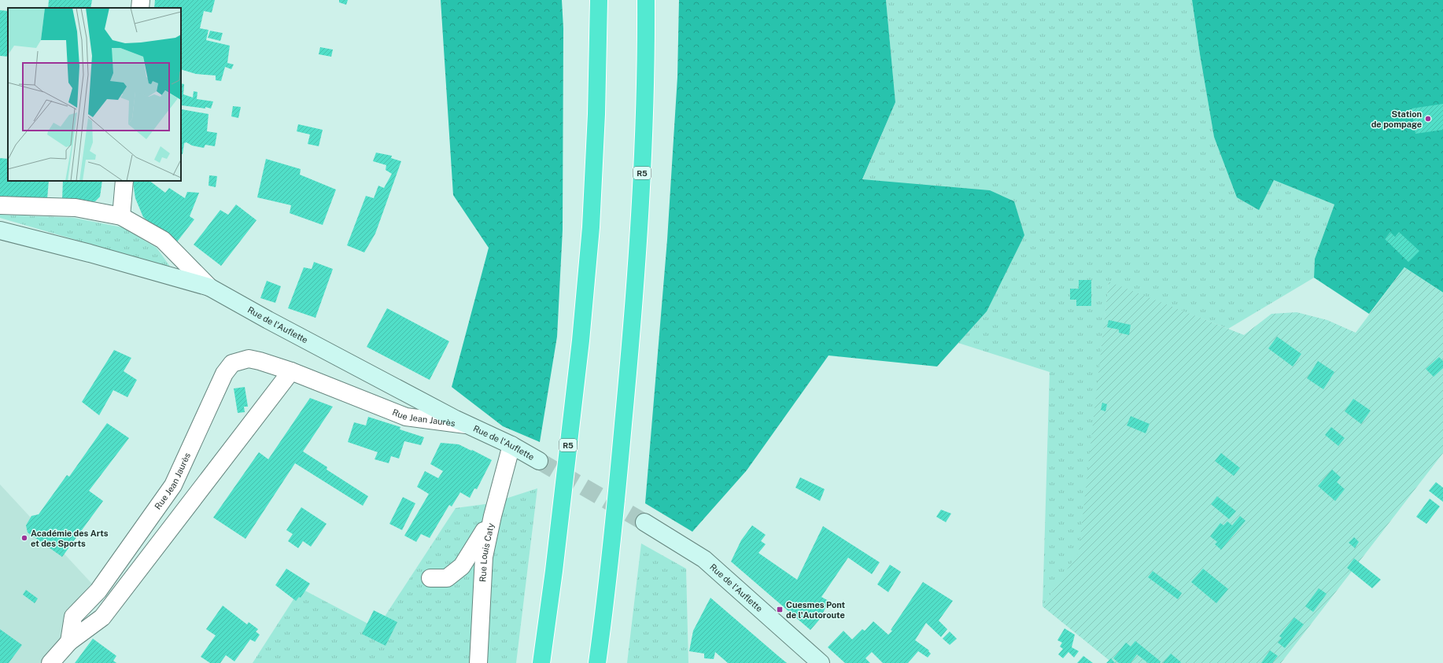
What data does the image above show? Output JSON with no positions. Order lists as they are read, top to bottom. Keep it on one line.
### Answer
{"streets":{"highway":["R5"],"street":["Rue de l'Auflette","Rue Jean Jaurès","Rue Louis Caty"]},"crossings":[["Rue de l'Auflette","Rue Jean Jaurès"],["Rue de l'Auflette","Rue Louis Caty"]],"places":{"other":["Station de pompage","Académie des Arts et des Sports"],"transit":["Cuesmes Pont de l'Autoroute"]}}
